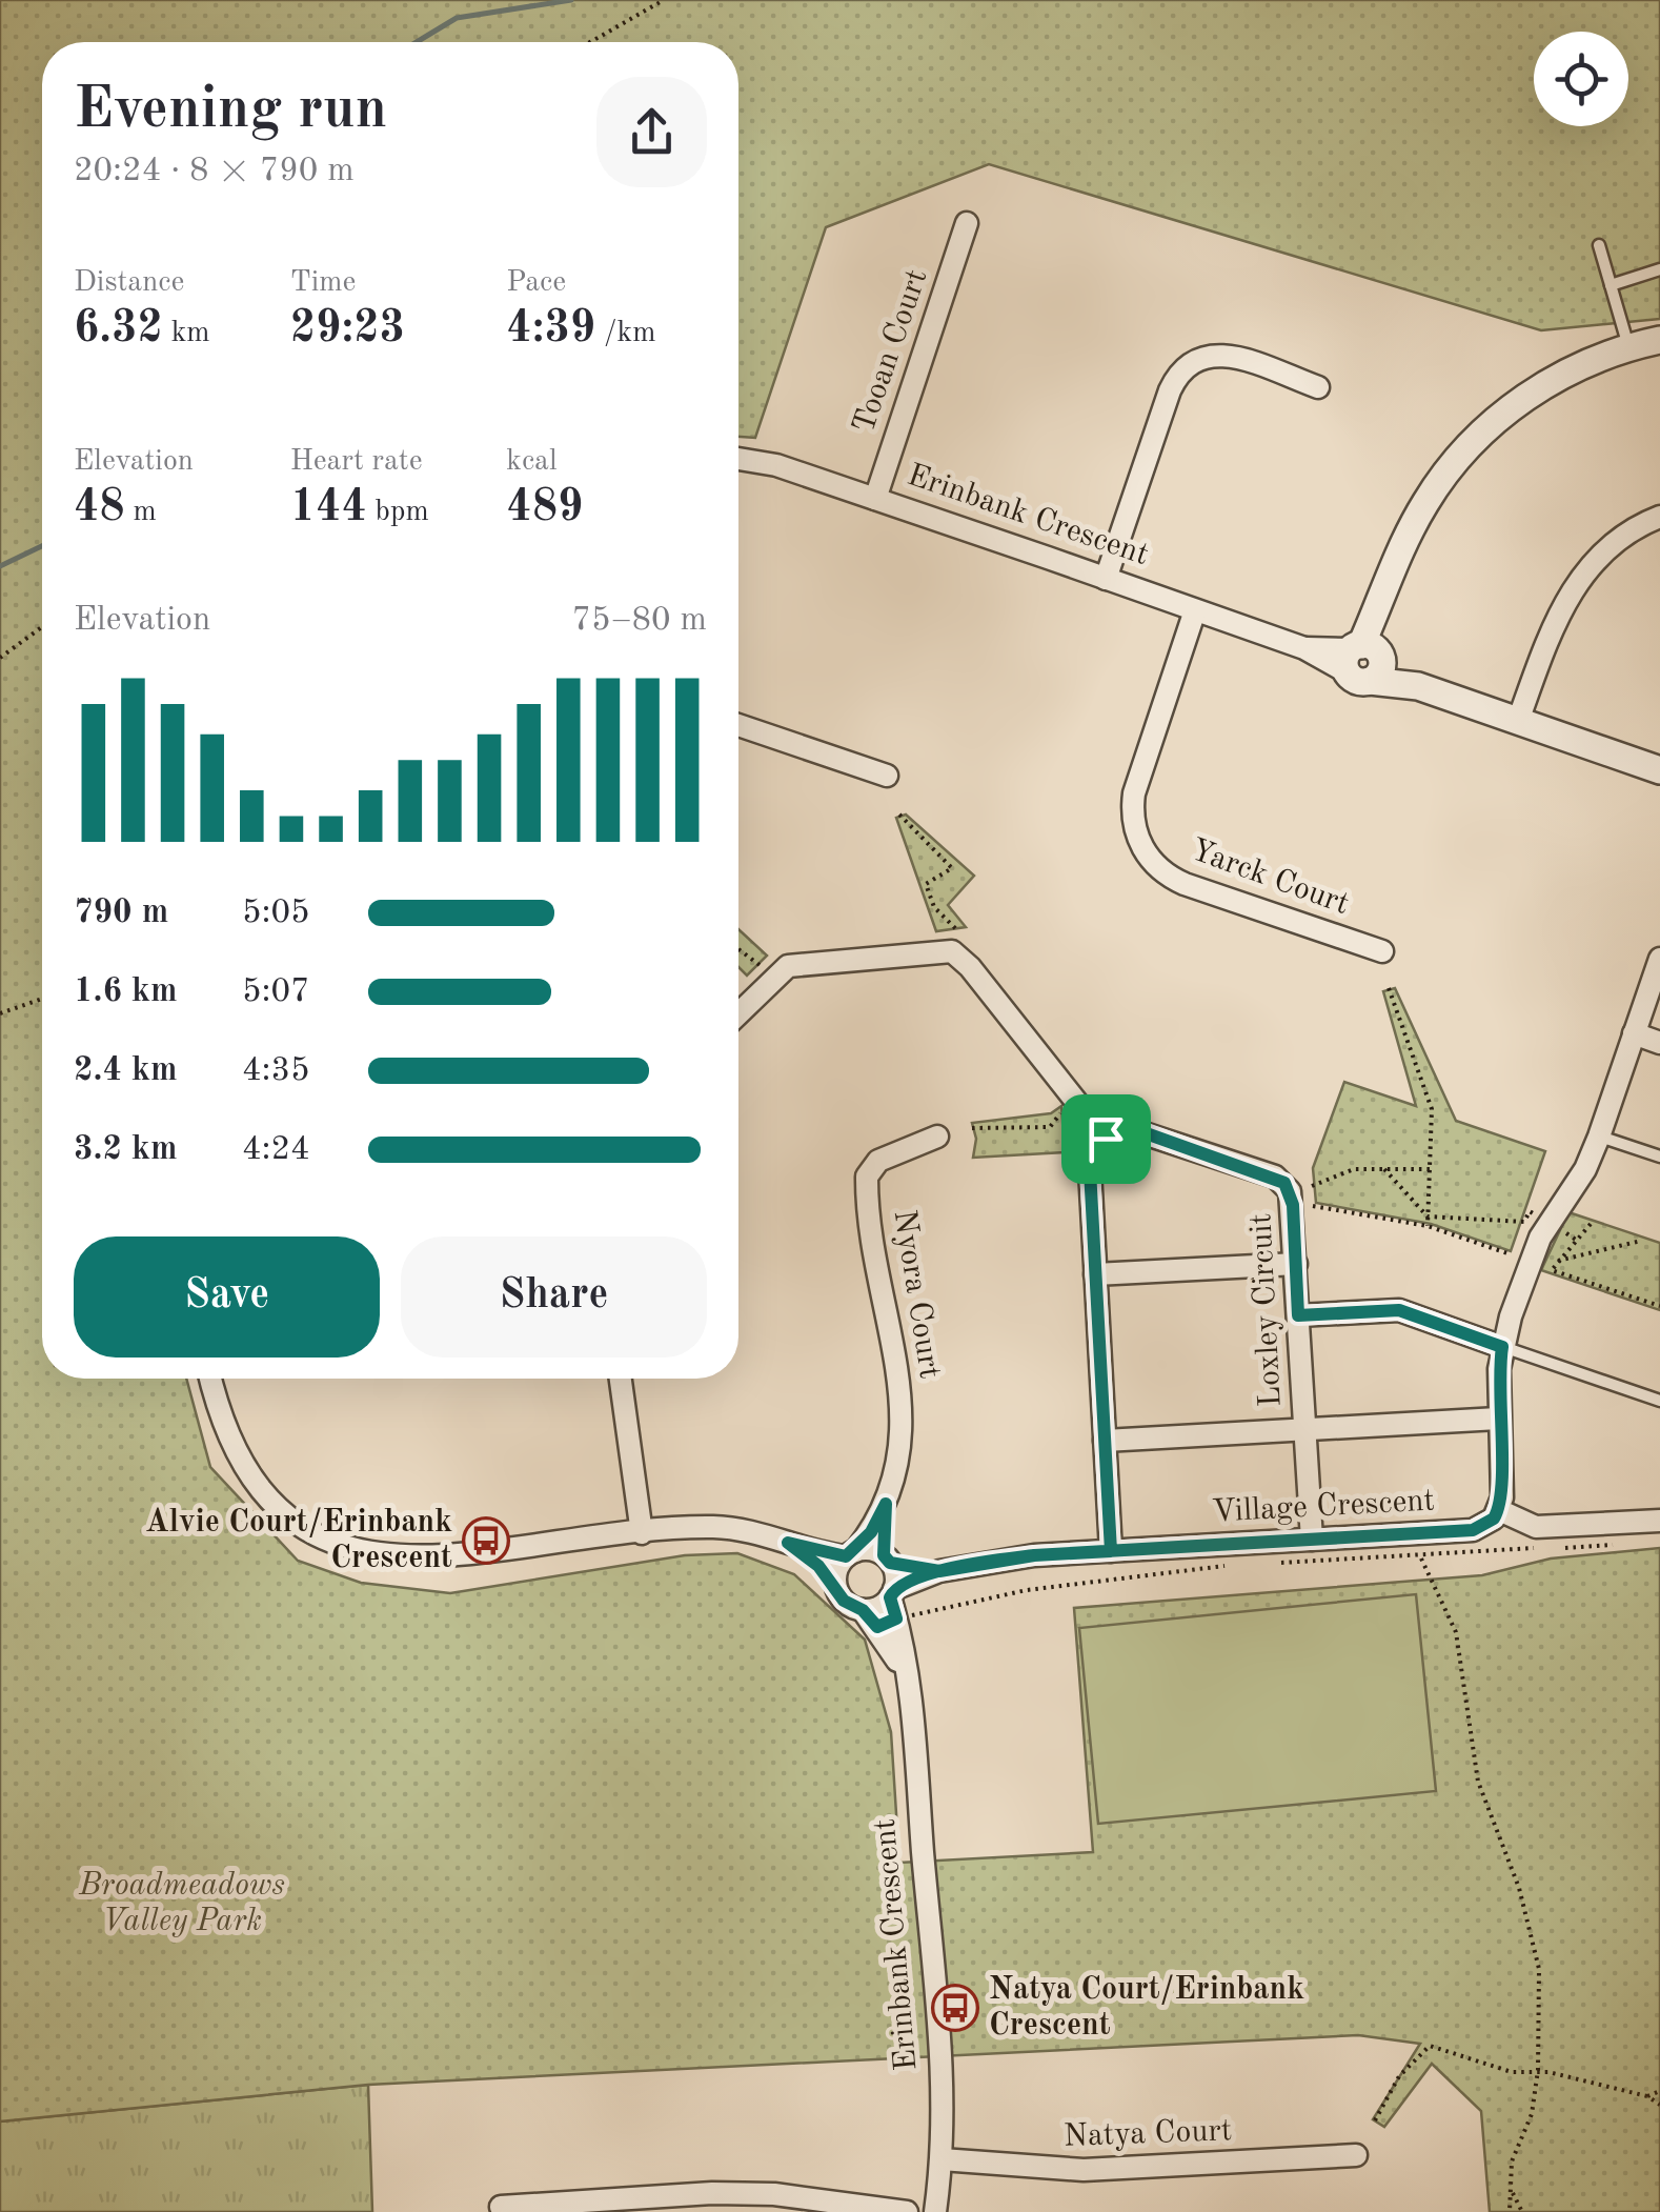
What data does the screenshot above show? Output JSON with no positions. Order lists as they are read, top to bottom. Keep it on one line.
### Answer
{"streets":{"street":["Tooan Court","Erinbank Crescent","Yarck Court","Nyora Court","Loxley Circuit","Village Crescent","Natya Court"]},"crossings":[["Tooan Court","Erinbank Crescent"],["Erinbank Crescent","Yarck Court"],["Erinbank Crescent","Nyora Court"],["Erinbank Crescent","Village Crescent"],["Erinbank Crescent","Natya Court"],["Nyora Court","Village Crescent"],["Loxley Circuit","Village Crescent"]],"parks":["Broadmeadows Valley Park"],"places":{"bus stop":["Alvie Court/Erinbank Crescent","Natya Court/Erinbank Crescent"]},"page":{"heading":["Evening run","20:24 · 8 × 790 m"],"stats":[["Distance","6.32 km"],["Time","29:23"],["Pace","4:39 /km"],["Elevation","48 m"],["Heart rate","144 bpm"],["kcal","489"]],"chart":["Elevation","75–80 m"],"list":[{"name":"790 m","note":"5:05"},{"name":"1.6 km","note":"5:07"},{"name":"2.4 km","note":"4:35"},{"name":"3.2 km","note":"4:24"}],"buttons":["Save","Share"]}}
